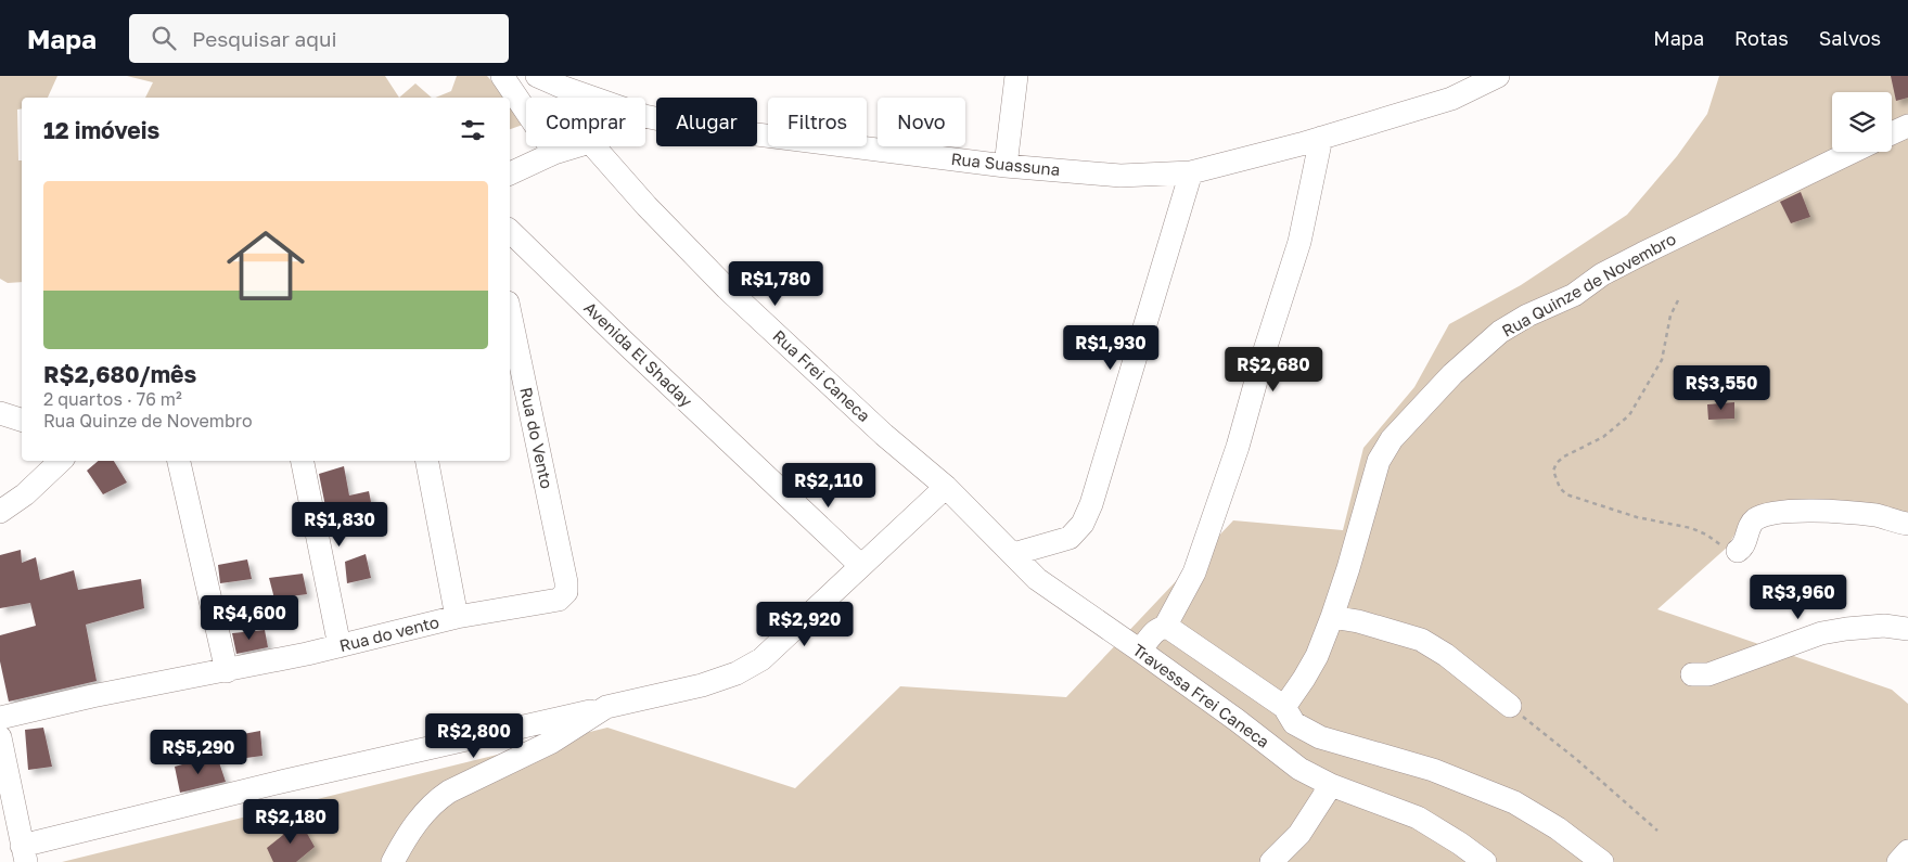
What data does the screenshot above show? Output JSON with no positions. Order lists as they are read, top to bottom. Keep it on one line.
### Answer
{"streets":{"street":["Rua Suassuna","Rua Quinze de Novembro","Avenida El Shaday","Rua Frei Caneca","Rua do Vento","Rua do vento","Travessa Frei Caneca"]},"crossings":[["Rua Frei Caneca","Travessa Frei Caneca"],["Rua do Vento","Rua do vento"]],"page":{"header":"Mapa","search":"Pesquisar aqui","nav":["Mapa","Rotas","Salvos"],"chip":["Comprar","Alugar","Filtros","Novo"],"heading":"12 imóveis","list":[{"name":"R$2,680/mês","note":"2 quartos · 76 m² · Rua Quinze de Novembro"}],"price":["R$1,780","R$1,930","R$2,680","R$3,550","R$2,110","R$1,830","R$3,960","R$4,600","R$2,920","R$2,800","R$5,290","R$2,180"]}}
